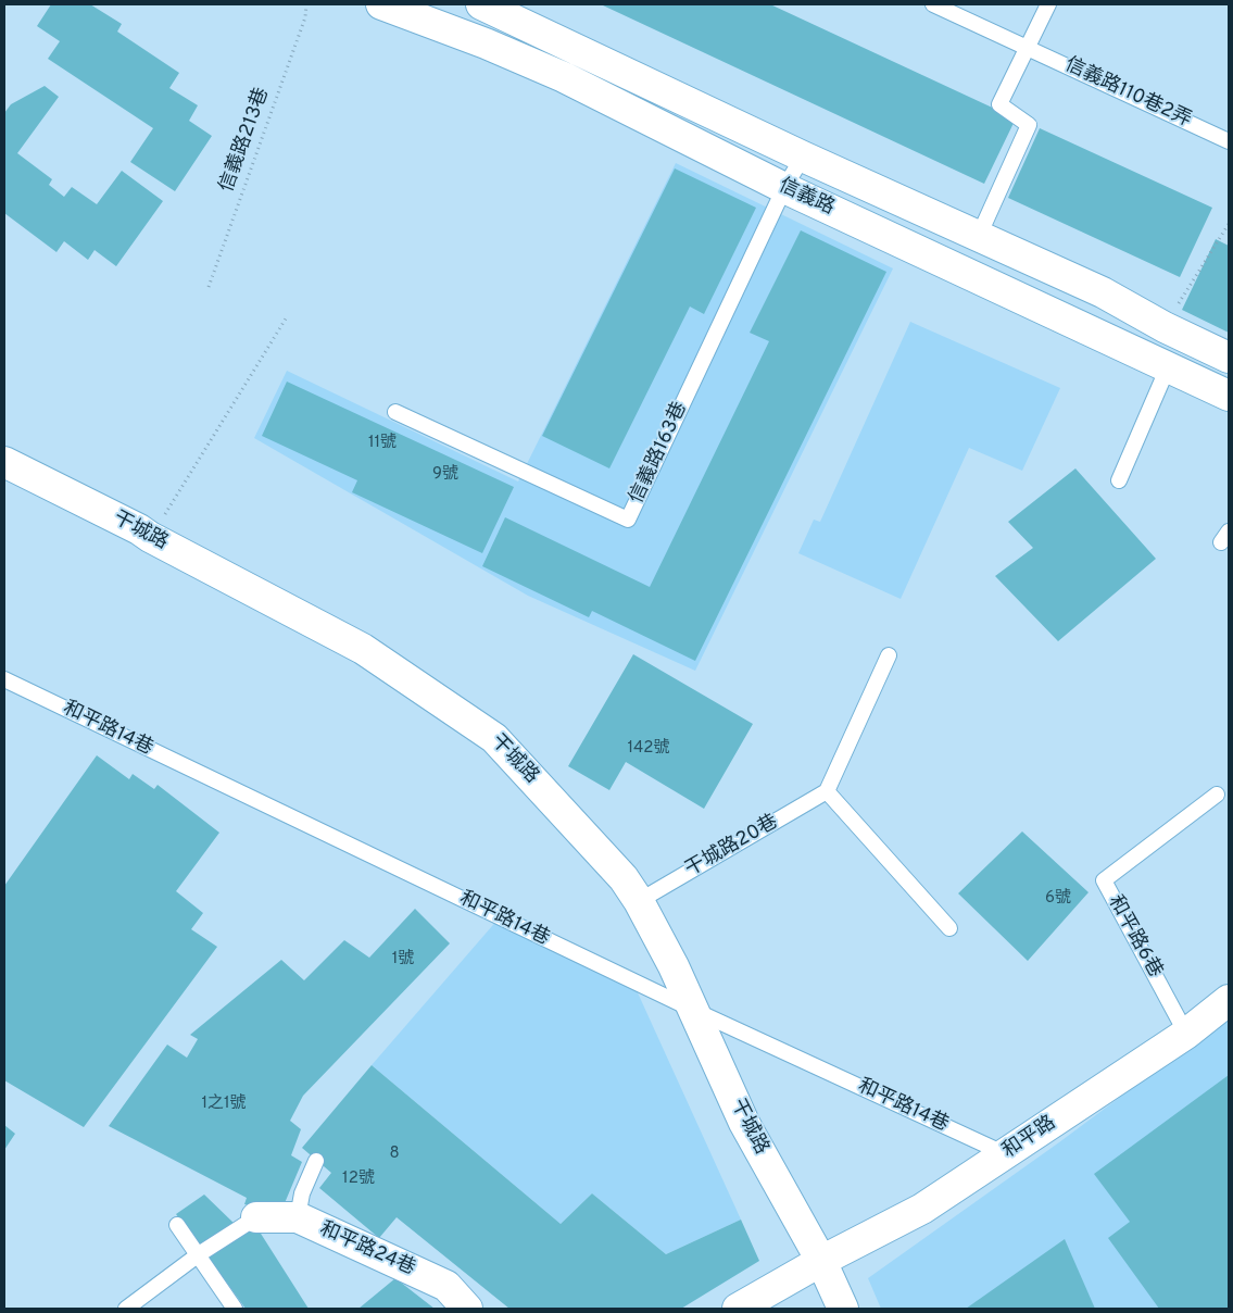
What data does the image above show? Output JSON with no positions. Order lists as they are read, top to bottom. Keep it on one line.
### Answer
{"streets":{"street":["信義路","干城路","和平路","和平路24巷"],"lane":["信義路110巷2弄","信義路163巷","和平路14巷","干城路20巷","和平路6巷"],"path":["信義路213巷"]},"crossings":[["信義路","信義路163巷"],["干城路","和平路14巷"],["干城路","干城路20巷"],["干城路","和平路"],["和平路14巷","和平路"],["和平路6巷","和平路"]],"house_numbers":["11號","9號","142號","6號","1號","1之1號","8","12號"]}
